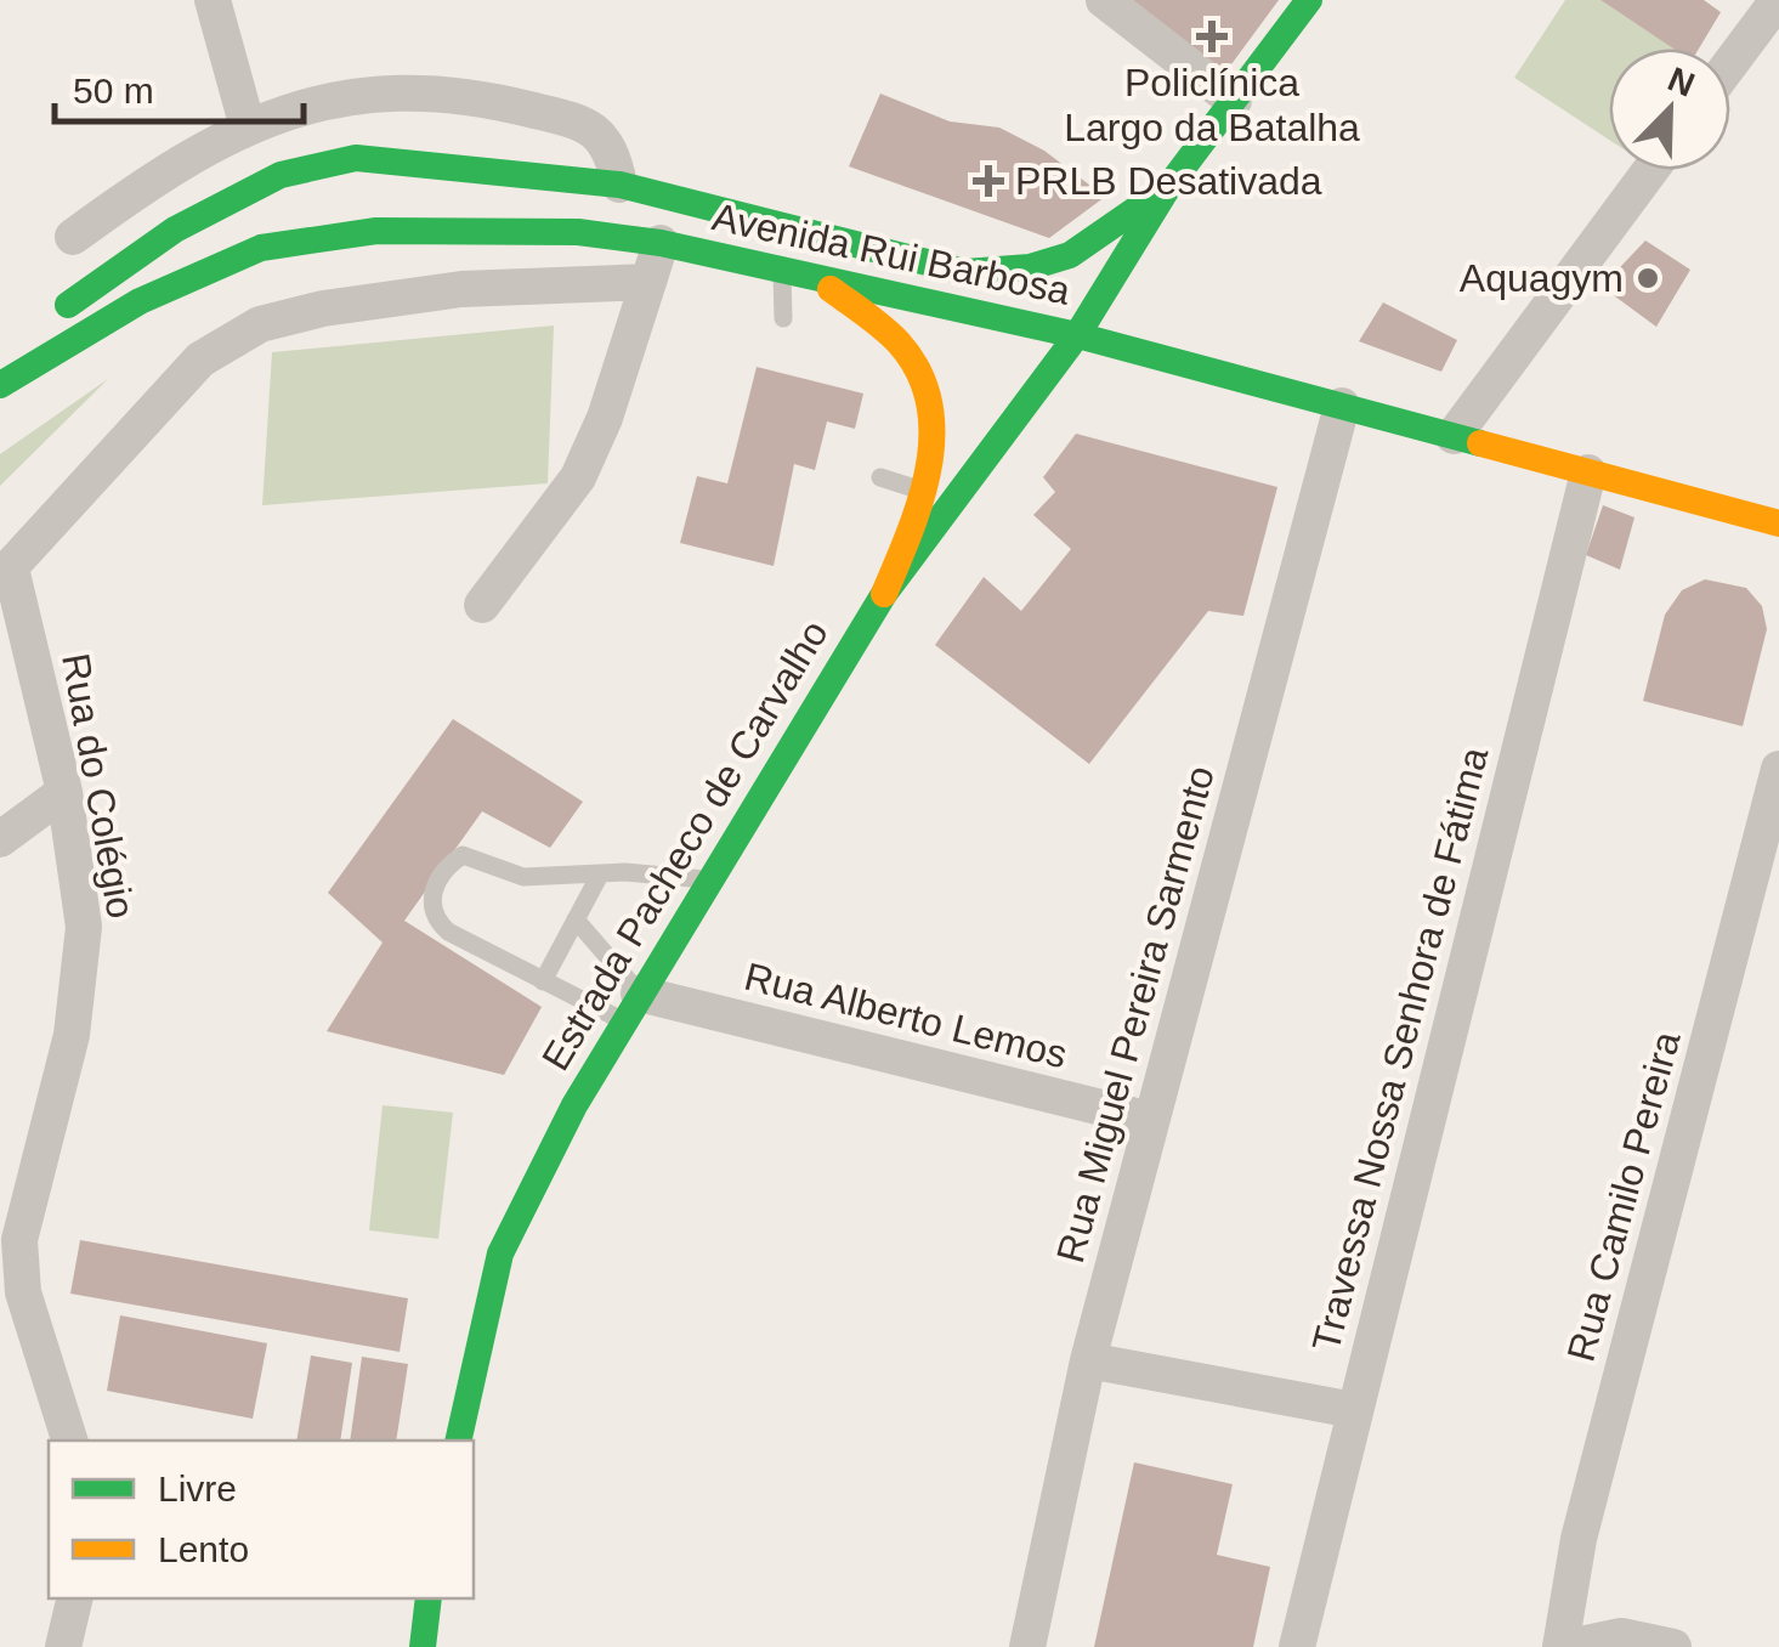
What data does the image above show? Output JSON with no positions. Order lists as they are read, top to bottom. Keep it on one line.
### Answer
{"streets":{"main road":["Avenida Rui Barbosa","Estrada Pacheco de Carvalho"],"street":["Rua do Colégio","Rua Miguel Pereira Sarmento","Rua Alberto Lemos","Travessa Nossa Senhora de Fátima","Rua Camilo Pereira"]},"crossings":[["Avenida Rui Barbosa","Estrada Pacheco de Carvalho"],["Avenida Rui Barbosa","Rua Miguel Pereira Sarmento"],["Avenida Rui Barbosa","Travessa Nossa Senhora de Fátima"],["Estrada Pacheco de Carvalho","Rua Alberto Lemos"],["Rua Miguel Pereira Sarmento","Rua Alberto Lemos"]],"places":{"health":["Policlínica Largo da Batalha","PRLB Desativada"],"other":["Aquagym"]},"legend":["Livre","Lento"],"scale_bar":"50 m","north":"top right"}
